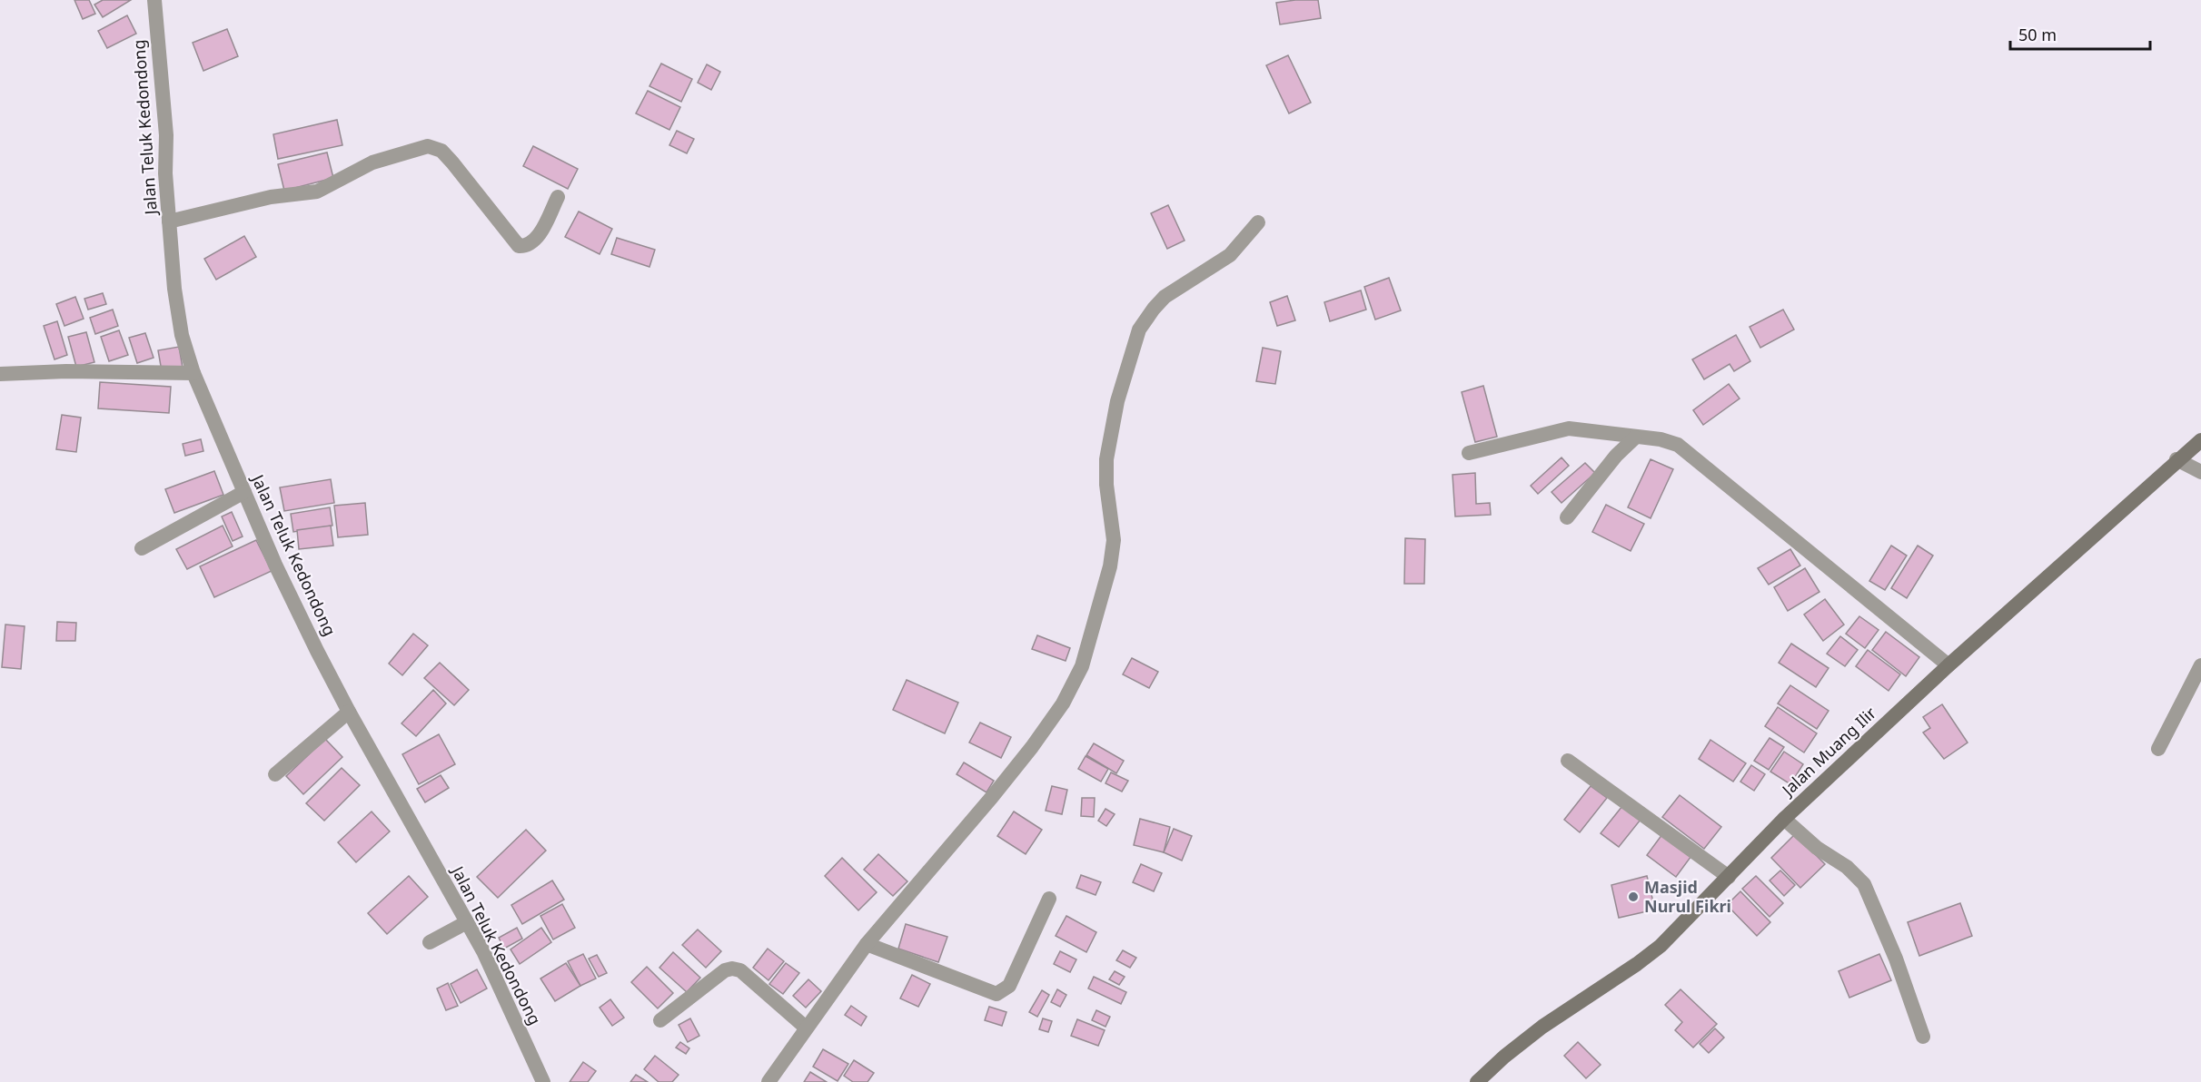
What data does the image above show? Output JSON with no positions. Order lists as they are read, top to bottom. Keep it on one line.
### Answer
{"streets":{"main road":["Jalan Muang Ilir"],"street":["Jalan Teluk Kedondong"]},"places":["Masjid Nurul Fikri"],"scale_bar":"50 m"}
